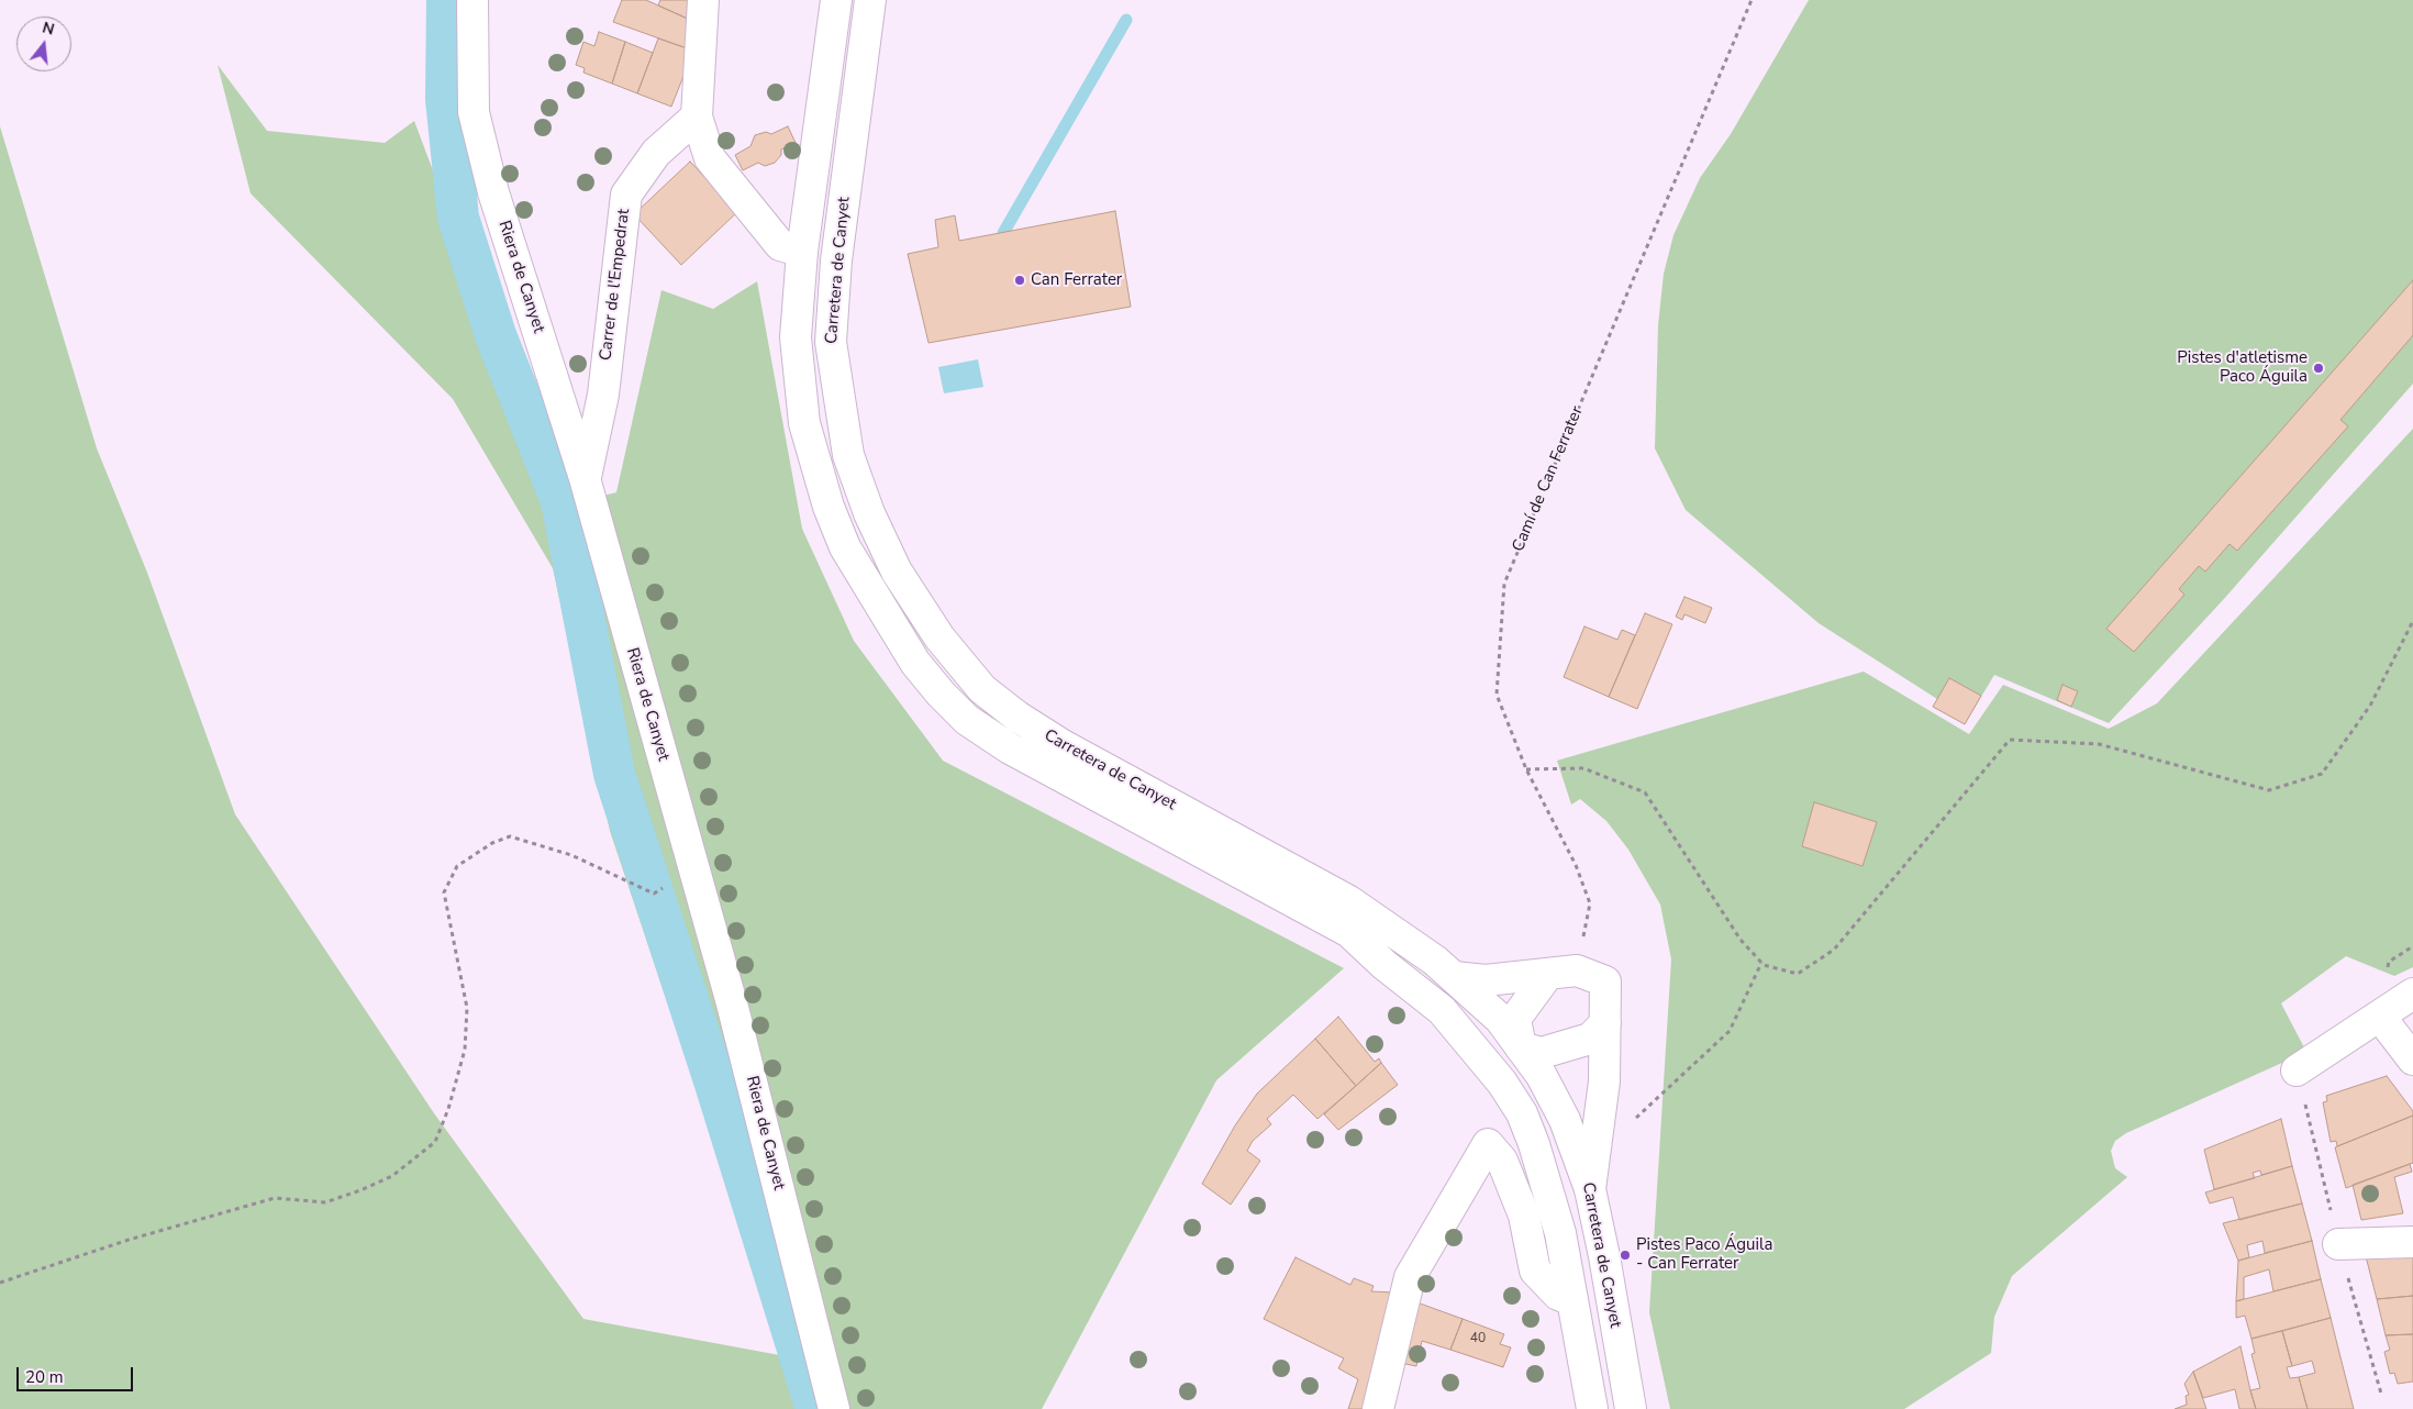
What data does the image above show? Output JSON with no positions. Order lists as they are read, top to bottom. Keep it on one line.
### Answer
{"streets":{"street":["Carretera de Canyet","Riera de Canyet","Carrer de l'Empedrat"],"path":["Camí de Can Ferrater"]},"crossings":[["Riera de Canyet","Carrer de l'Empedrat"]],"places":["Can Ferrater","Pistes d'atletisme Paco Águila","Pistes Paco Águila - Can Ferrater"],"house_numbers":["40"],"scale_bar":"20 m","north":"top"}
